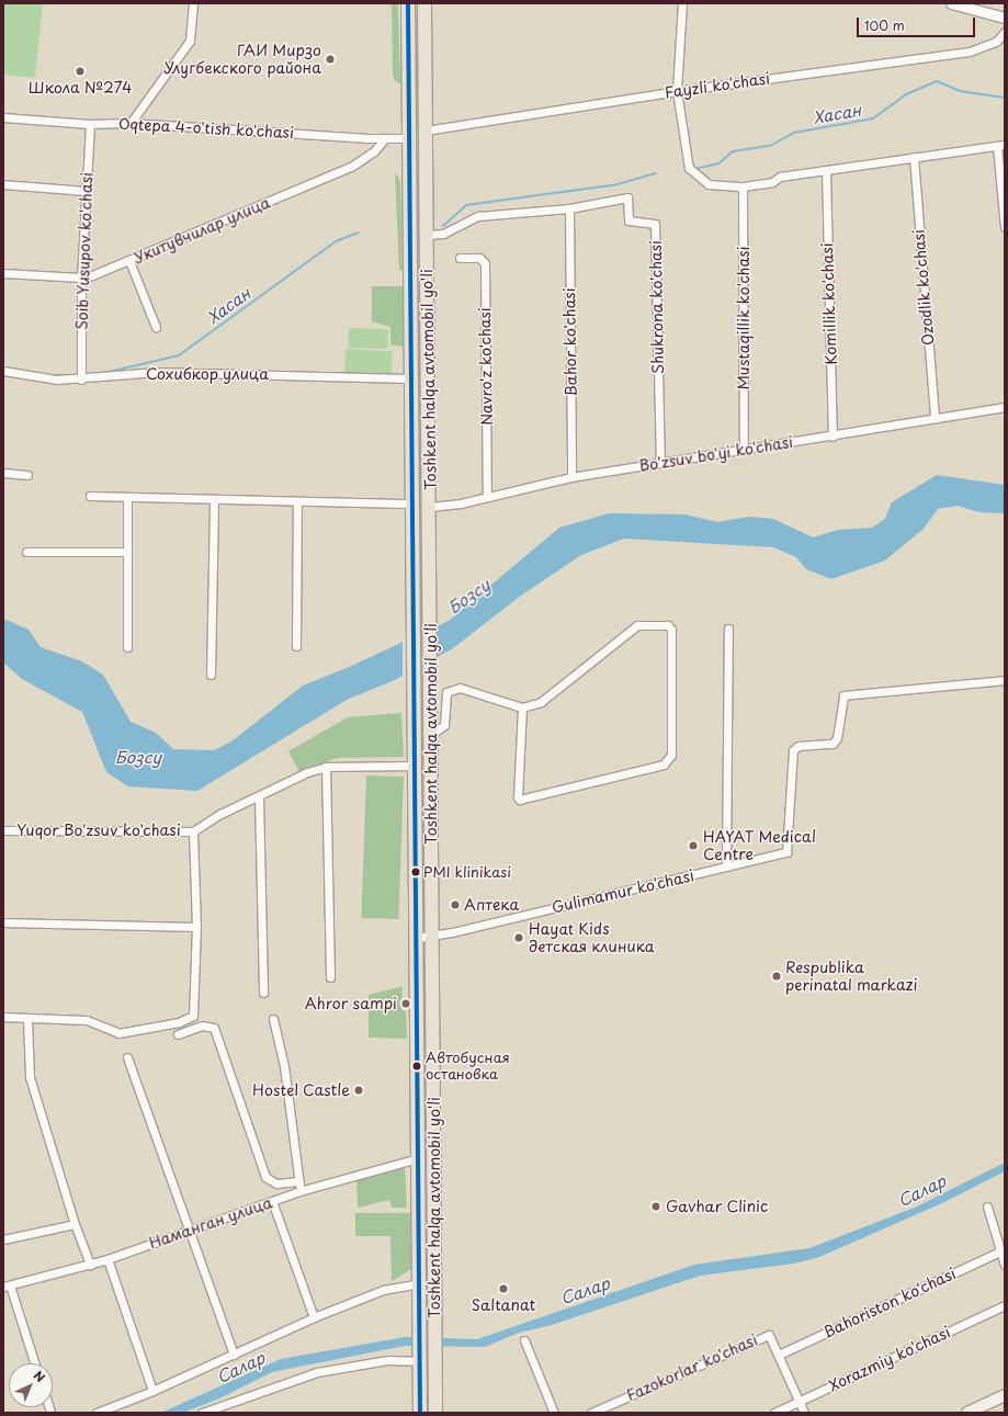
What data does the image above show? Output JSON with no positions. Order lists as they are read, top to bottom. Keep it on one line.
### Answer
{"streets":{"highway":["Toshkent halqa avtomobil yo'li"],"street":["Fayzli ko'chasi","Oqtepa 4-o'tish ko'chasi","Укитувчилар улица","Soib Yusupov ko'chasi","Ozodlik ko'chasi","Komillik ko'chasi","Shukrona ko'chasi","Mustaqillik ko'chasi","Bahor ko'chasi","Navro'z ko'chasi","Сохибкор улица","Bo'zsuv bo'yi ko'chasi","Yuqor Bo'zsuv ko'chasi","Gulimamur ko'chasi","Наманган улица","Bahoriston ko'chasi","Xorazmiy ko'chasi","Fazokorlar ko'chasi"]},"crossings":[["Fayzli ko'chasi","Toshkent halqa avtomobil yo'li"],["Oqtepa 4-o'tish ko'chasi","Укитувчилар улица"],["Oqtepa 4-o'tish ko'chasi","Soib Yusupov ko'chasi"],["Oqtepa 4-o'tish ko'chasi","Toshkent halqa avtomobil yo'li"],["Укитувчилар улица","Soib Yusupov ko'chasi"],["Soib Yusupov ko'chasi","Сохибкор улица"],["Ozodlik ko'chasi","Bo'zsuv bo'yi ko'chasi"],["Komillik ko'chasi","Bo'zsuv bo'yi ko'chasi"],["Shukrona ko'chasi","Bahor ko'chasi"],["Shukrona ko'chasi","Toshkent halqa avtomobil yo'li"],["Shukrona ko'chasi","Bo'zsuv bo'yi ko'chasi"],["Mustaqillik ko'chasi","Bo'zsuv bo'yi ko'chasi"],["Bahor ko'chasi","Bo'zsuv bo'yi ko'chasi"],["Navro'z ko'chasi","Bo'zsuv bo'yi ko'chasi"],["Сохибкор улица","Toshkent halqa avtomobil yo'li"],["Toshkent halqa avtomobil yo'li","Bo'zsuv bo'yi ko'chasi"],["Toshkent halqa avtomobil yo'li","Yuqor Bo'zsuv ko'chasi"],["Toshkent halqa avtomobil yo'li","Gulimamur ko'chasi"],["Toshkent halqa avtomobil yo'li","Наманган улица"],["Bahoriston ko'chasi","Fazokorlar ko'chasi"]],"water":["Хасан","Бозсу","Салар"],"places":["ГАИ Мирзо Улугбекского района","Школа №274","HAYAT Medical Centre","PMI klinikasi","Аптека","Hayat Kids детская клиника","Respublika perinatal markazi","Ahror sampi","Автобусная остановка","Hostel Castle","Gavhar Clinic","Saltanat"],"scale_bar":"100 m","north":"top right"}
